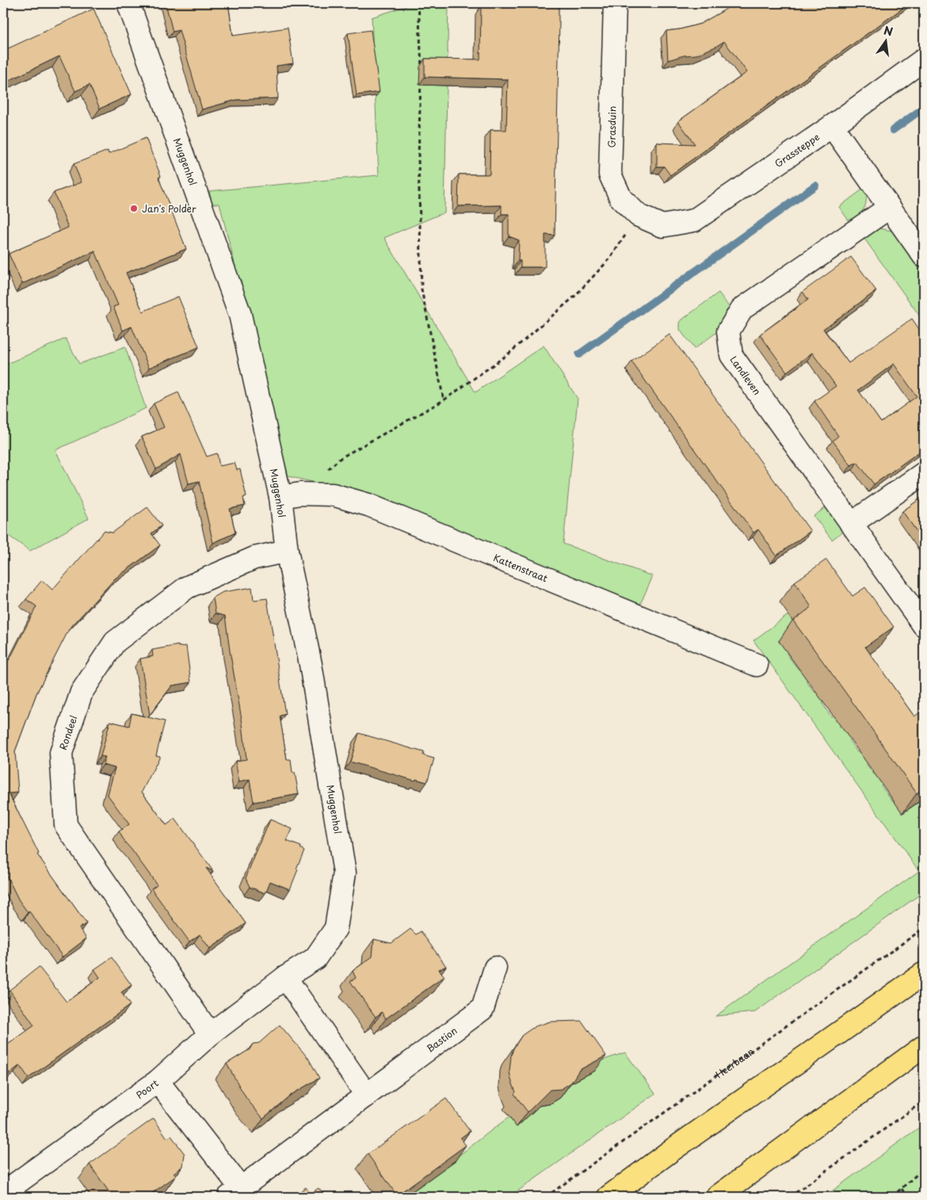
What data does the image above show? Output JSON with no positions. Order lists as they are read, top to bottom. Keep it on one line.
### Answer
{"streets":{"street":["Grasduin","Grassteppe","Muggenhol","Landleven","Kattenstraat","Rondeel","Bastion","Poort"],"path":["Heerbaan"]},"crossings":[["Grasduin","Grassteppe"],["Muggenhol","Kattenstraat"],["Muggenhol","Rondeel"],["Muggenhol","Poort"],["Rondeel","Poort"],["Bastion","Poort"]],"places":["Jan's Polder"],"north":"top"}
